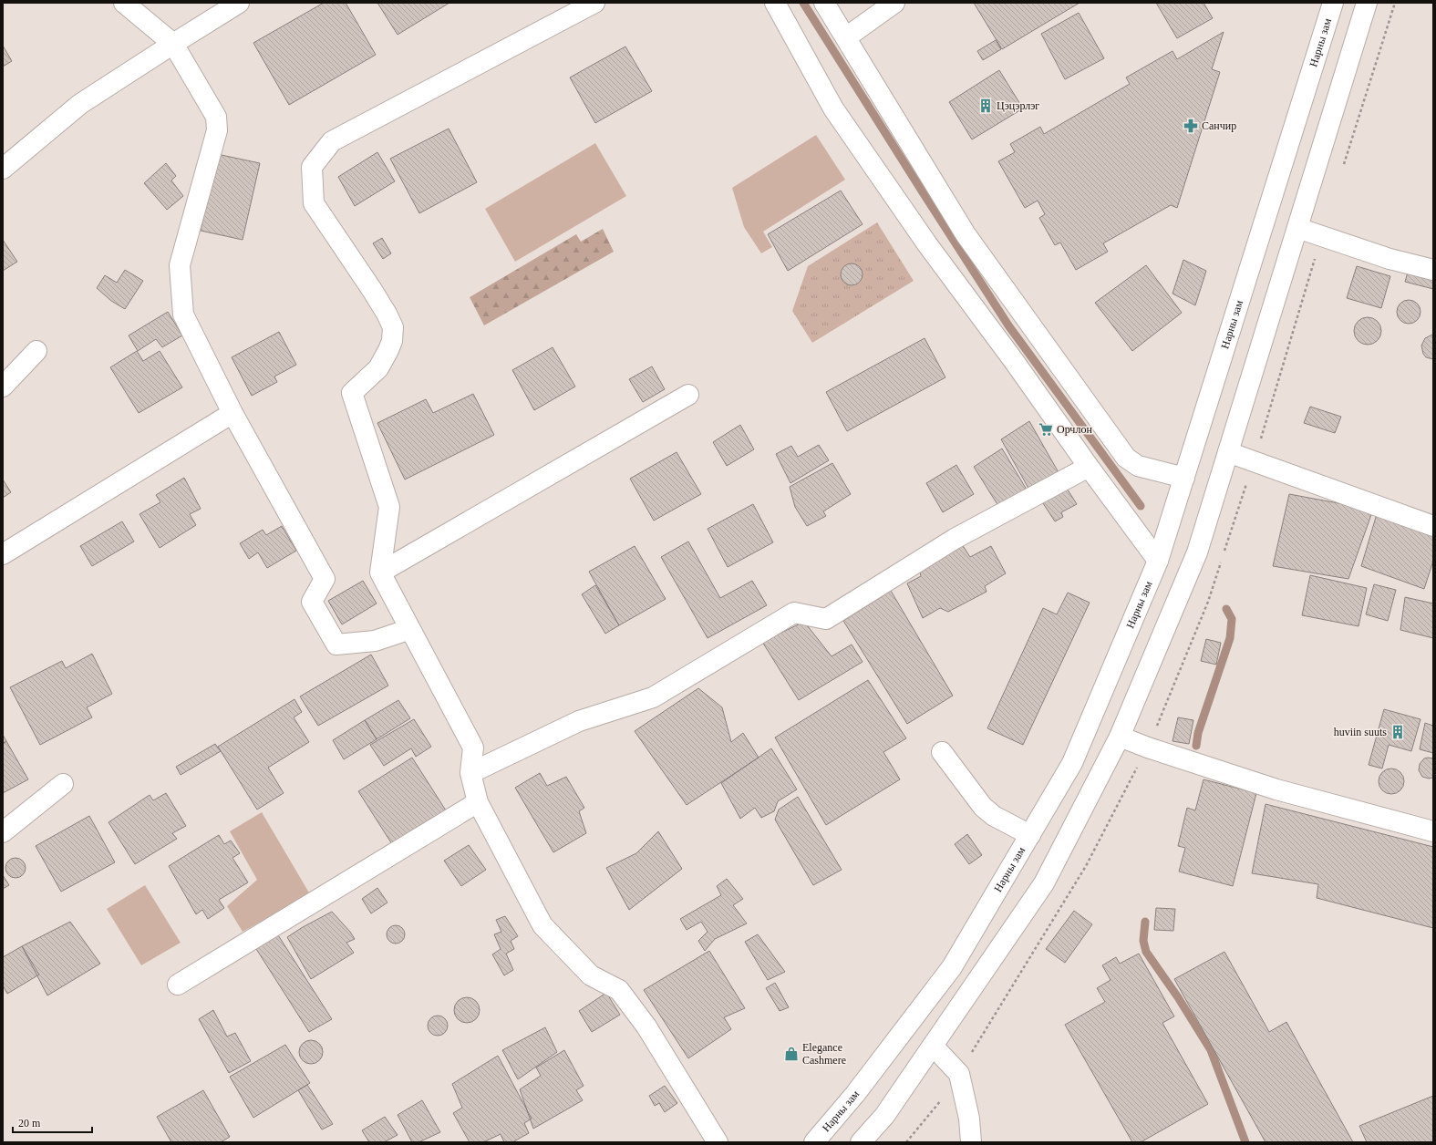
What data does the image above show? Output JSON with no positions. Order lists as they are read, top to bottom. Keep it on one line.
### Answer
{"streets":{"street":["Нарны зам"]},"places":{"building":["Цэцэрлэг","huviin suuts"],"pharmacy":["Санчир"],"supermarket":["Орчлон"],"shop":["Elegance Cashmere"]},"scale_bar":"20 m"}
